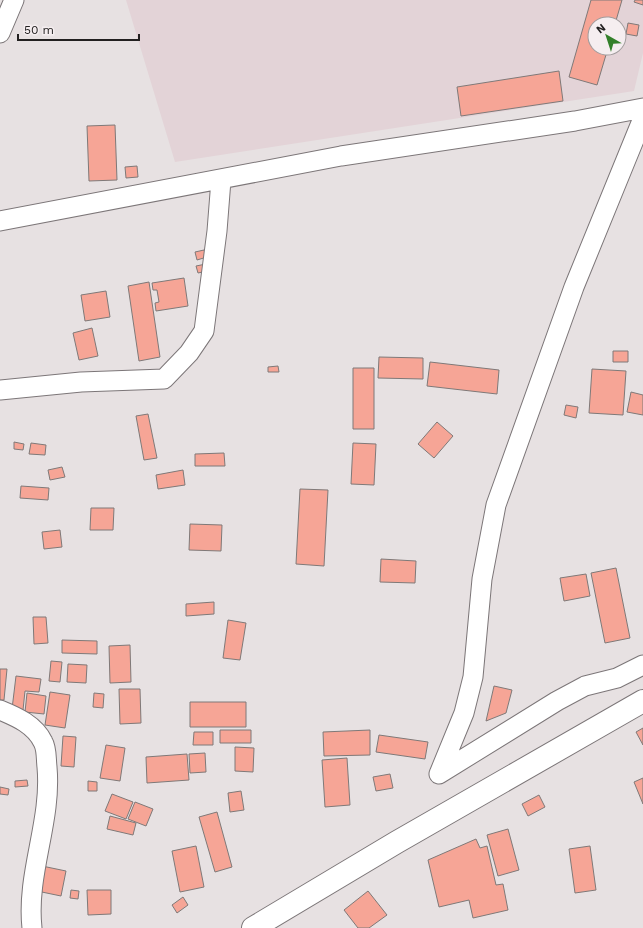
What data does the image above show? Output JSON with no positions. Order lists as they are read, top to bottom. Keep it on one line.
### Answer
{"scale_bar":"50 m","north":"top left"}
